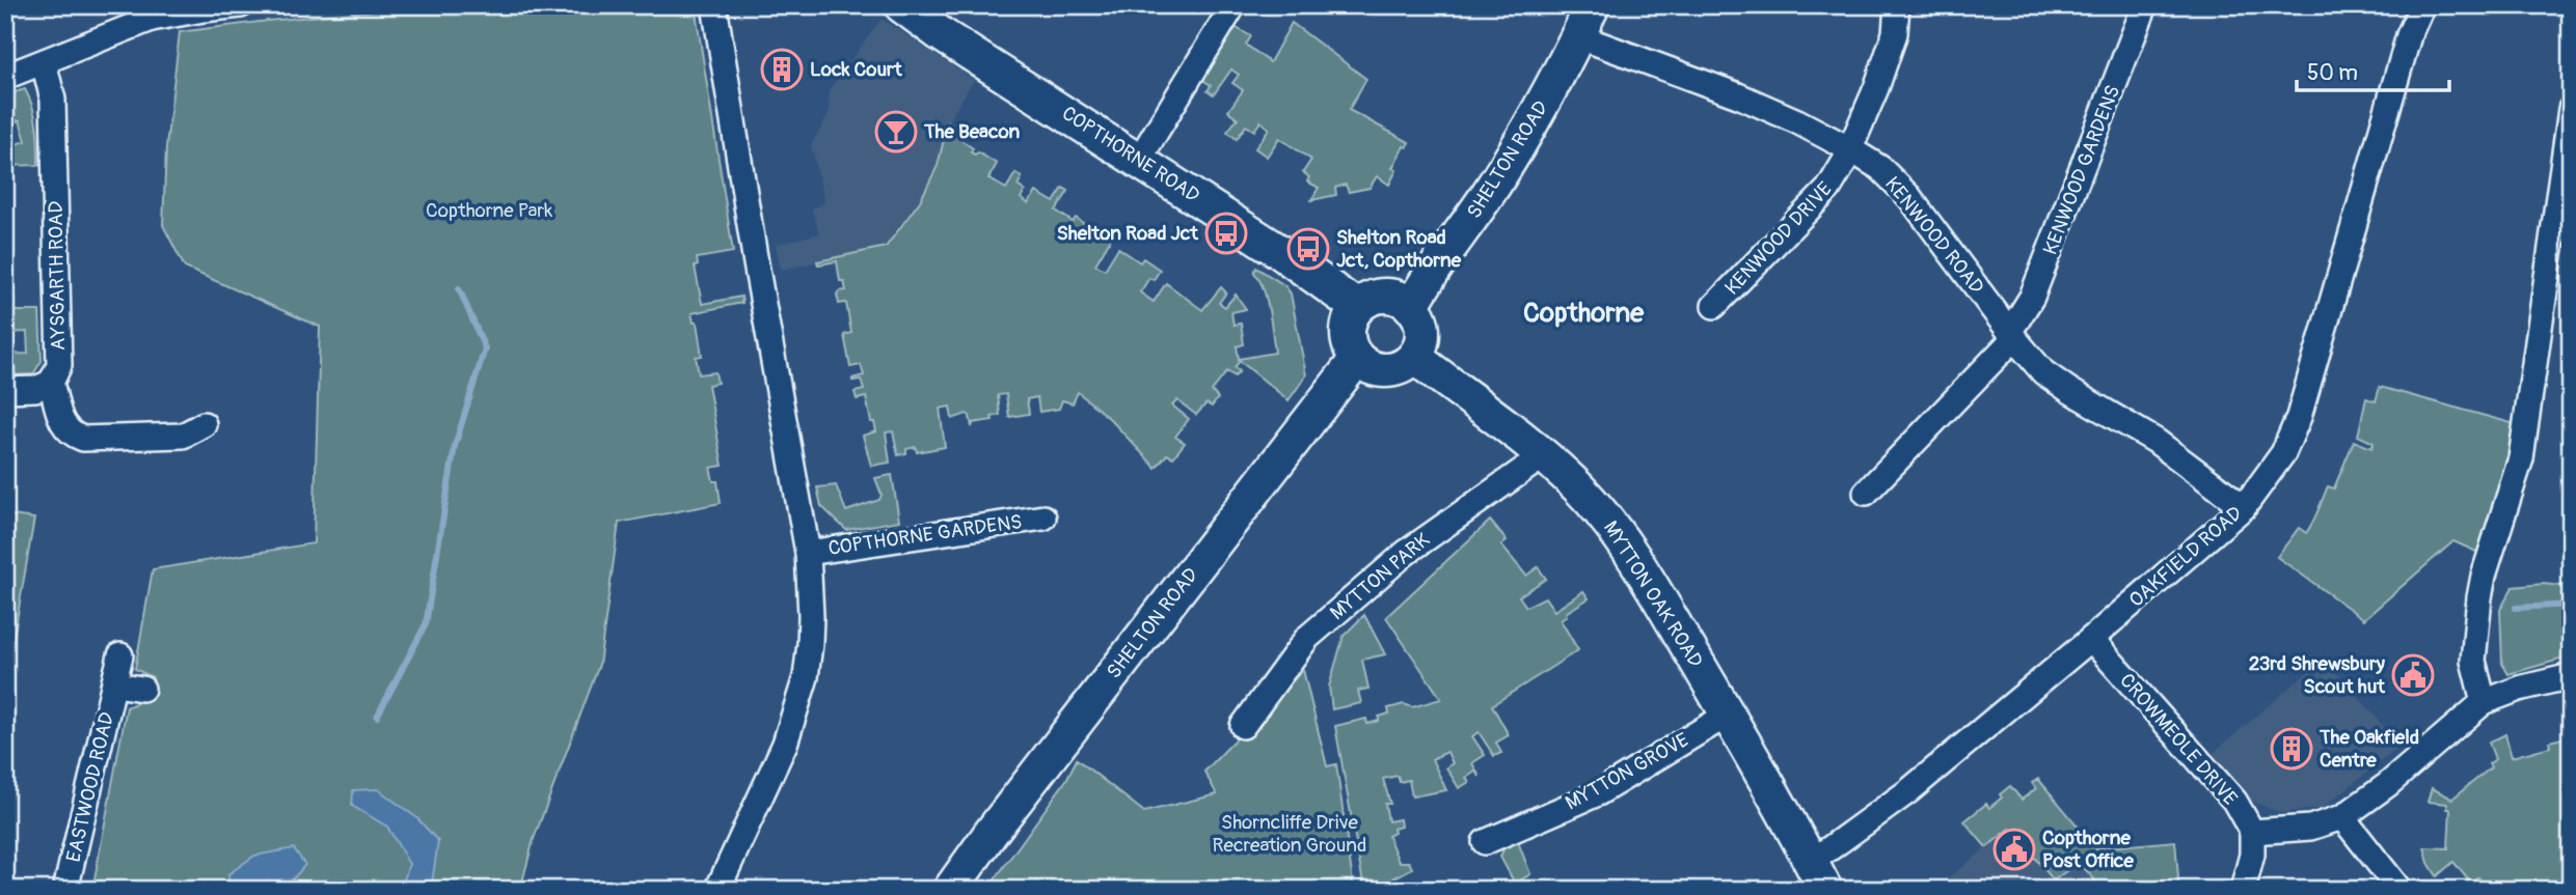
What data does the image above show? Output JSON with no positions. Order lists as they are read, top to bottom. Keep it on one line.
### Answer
{"streets":{"main road":["COPTHORNE ROAD","SHELTON ROAD","MYTTON OAK ROAD"],"street":["KENWOOD GARDENS","KENWOOD ROAD","KENWOOD DRIVE","AYSGARTH ROAD","COPTHORNE GARDENS","OAKFIELD ROAD","MYTTON PARK","CROWMEOLE DRIVE","MYTTON GROVE","EASTWOOD ROAD"]},"crossings":[["COPTHORNE ROAD","SHELTON ROAD"],["COPTHORNE ROAD","MYTTON OAK ROAD"],["SHELTON ROAD","KENWOOD ROAD"],["SHELTON ROAD","MYTTON OAK ROAD"],["KENWOOD GARDENS","KENWOOD ROAD"],["KENWOOD ROAD","KENWOOD DRIVE"],["KENWOOD ROAD","OAKFIELD ROAD"],["OAKFIELD ROAD","MYTTON OAK ROAD"],["OAKFIELD ROAD","CROWMEOLE DRIVE"],["MYTTON PARK","MYTTON OAK ROAD"],["MYTTON OAK ROAD","MYTTON GROVE"]],"districts":["Copthorne"],"parks":["Copthorne Park","Shorncliffe Drive Recreation Ground"],"places":{"building":["Lock Court","The Oakfield Centre"],"bar":["The Beacon"],"bus stop":["Shelton Road Jct","Shelton Road Jct, Copthorne"],"public building":["23rd Shrewsbury Scout hut","Copthorne Post Office"]},"scale_bar":"50 m"}
